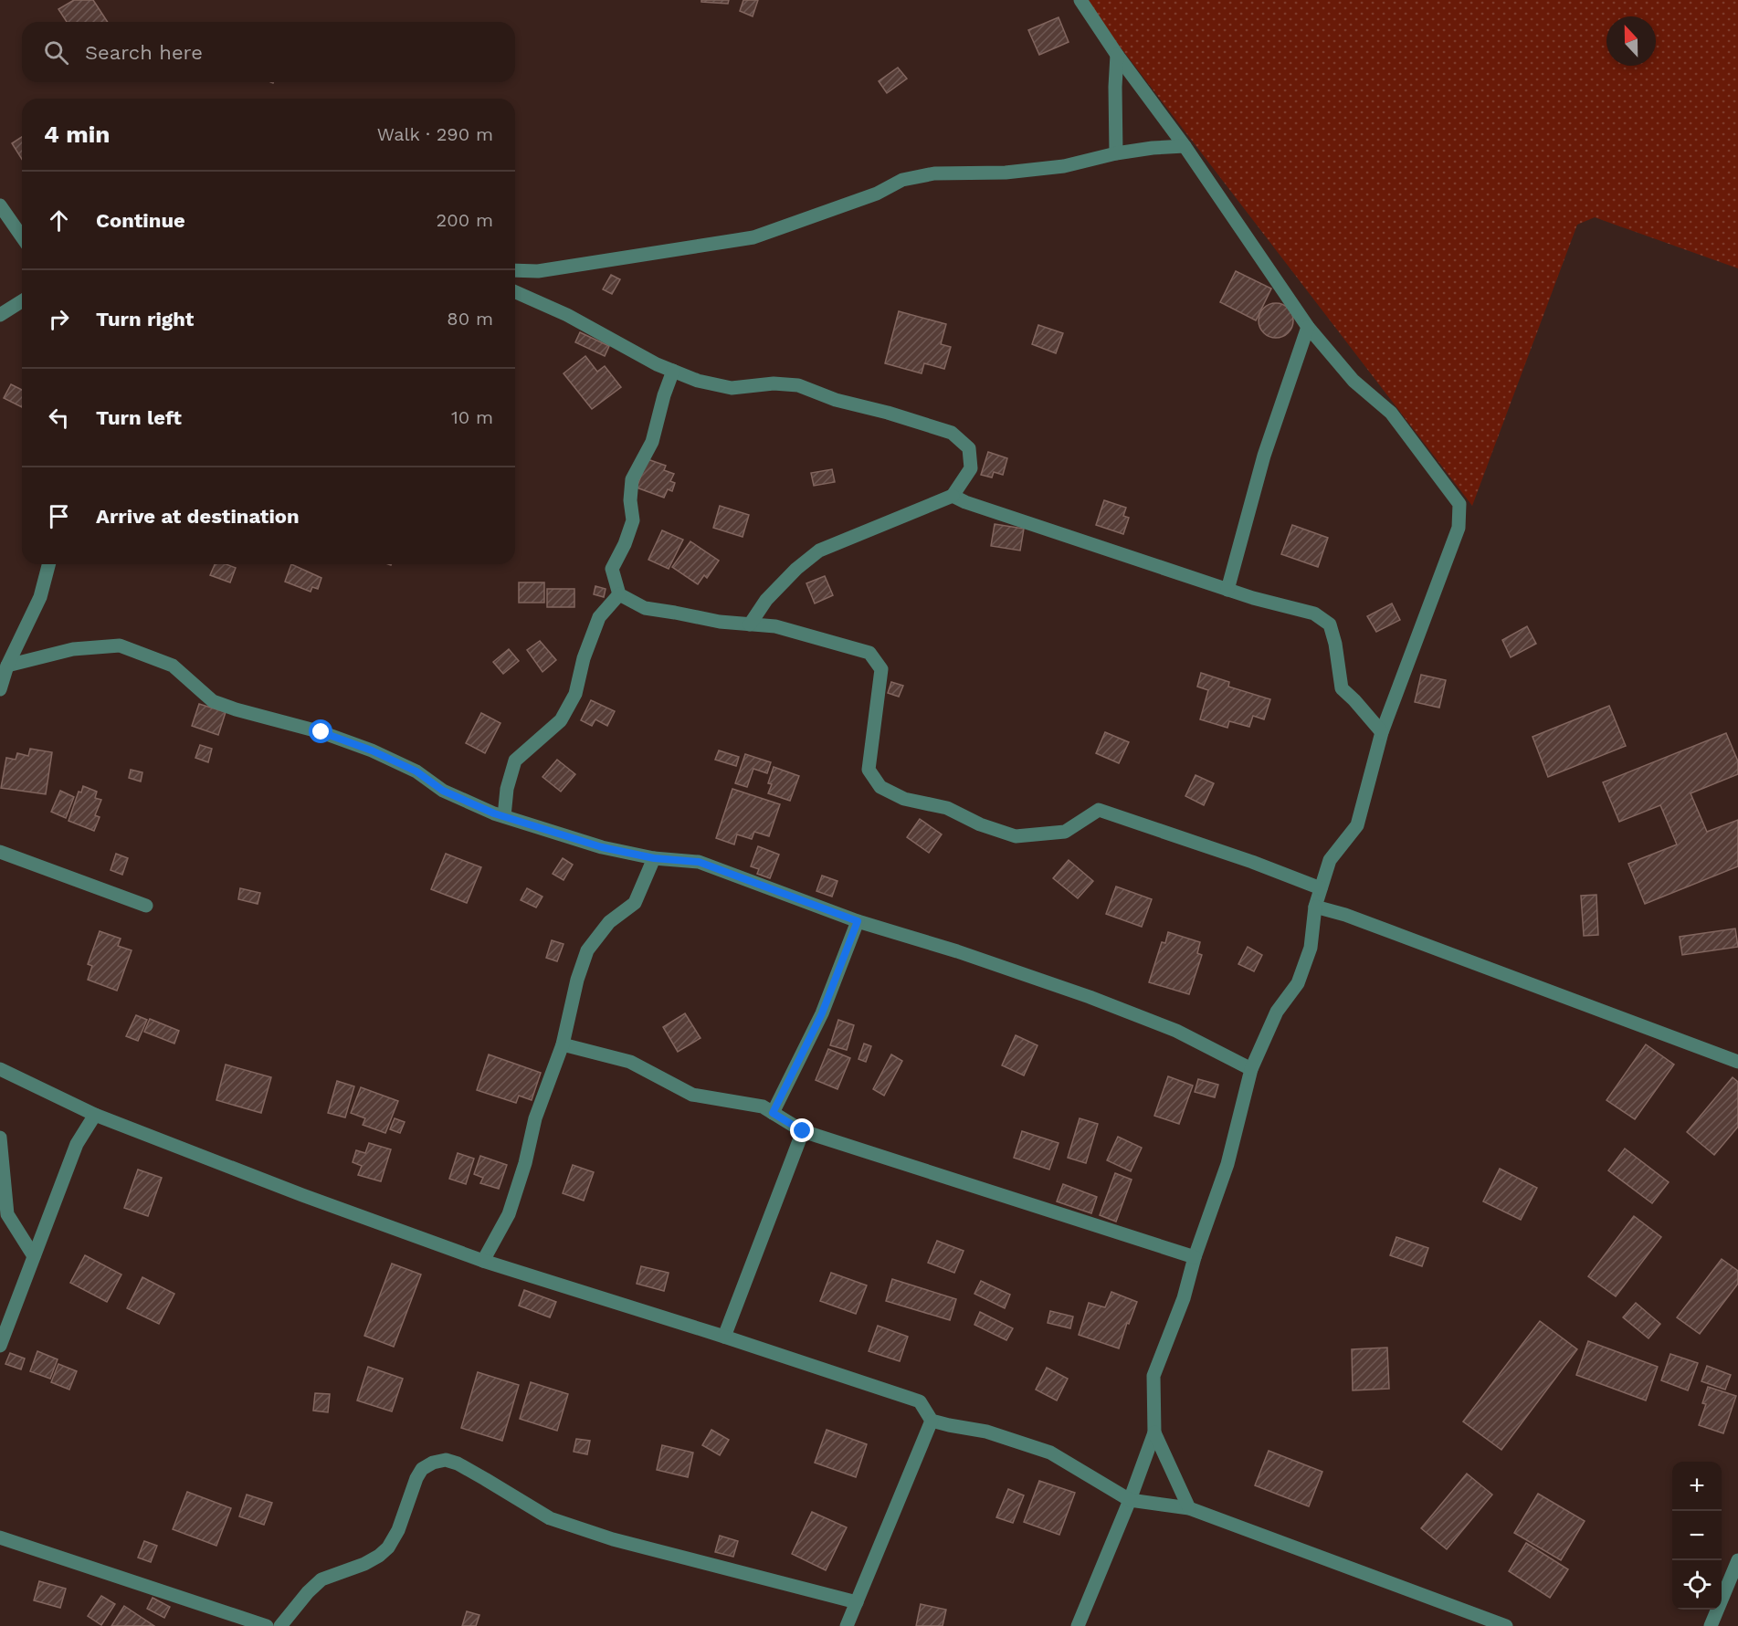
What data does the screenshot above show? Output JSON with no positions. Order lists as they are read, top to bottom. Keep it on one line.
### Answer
{"north":"top","page":{"search":"Search here","heading":["4 min","Walk · 290 m"],"list":[["Continue","200 m"],["Turn right","80 m"],["Turn left","10 m"],"Arrive at destination"],"map_buttons":["+","−"]}}
